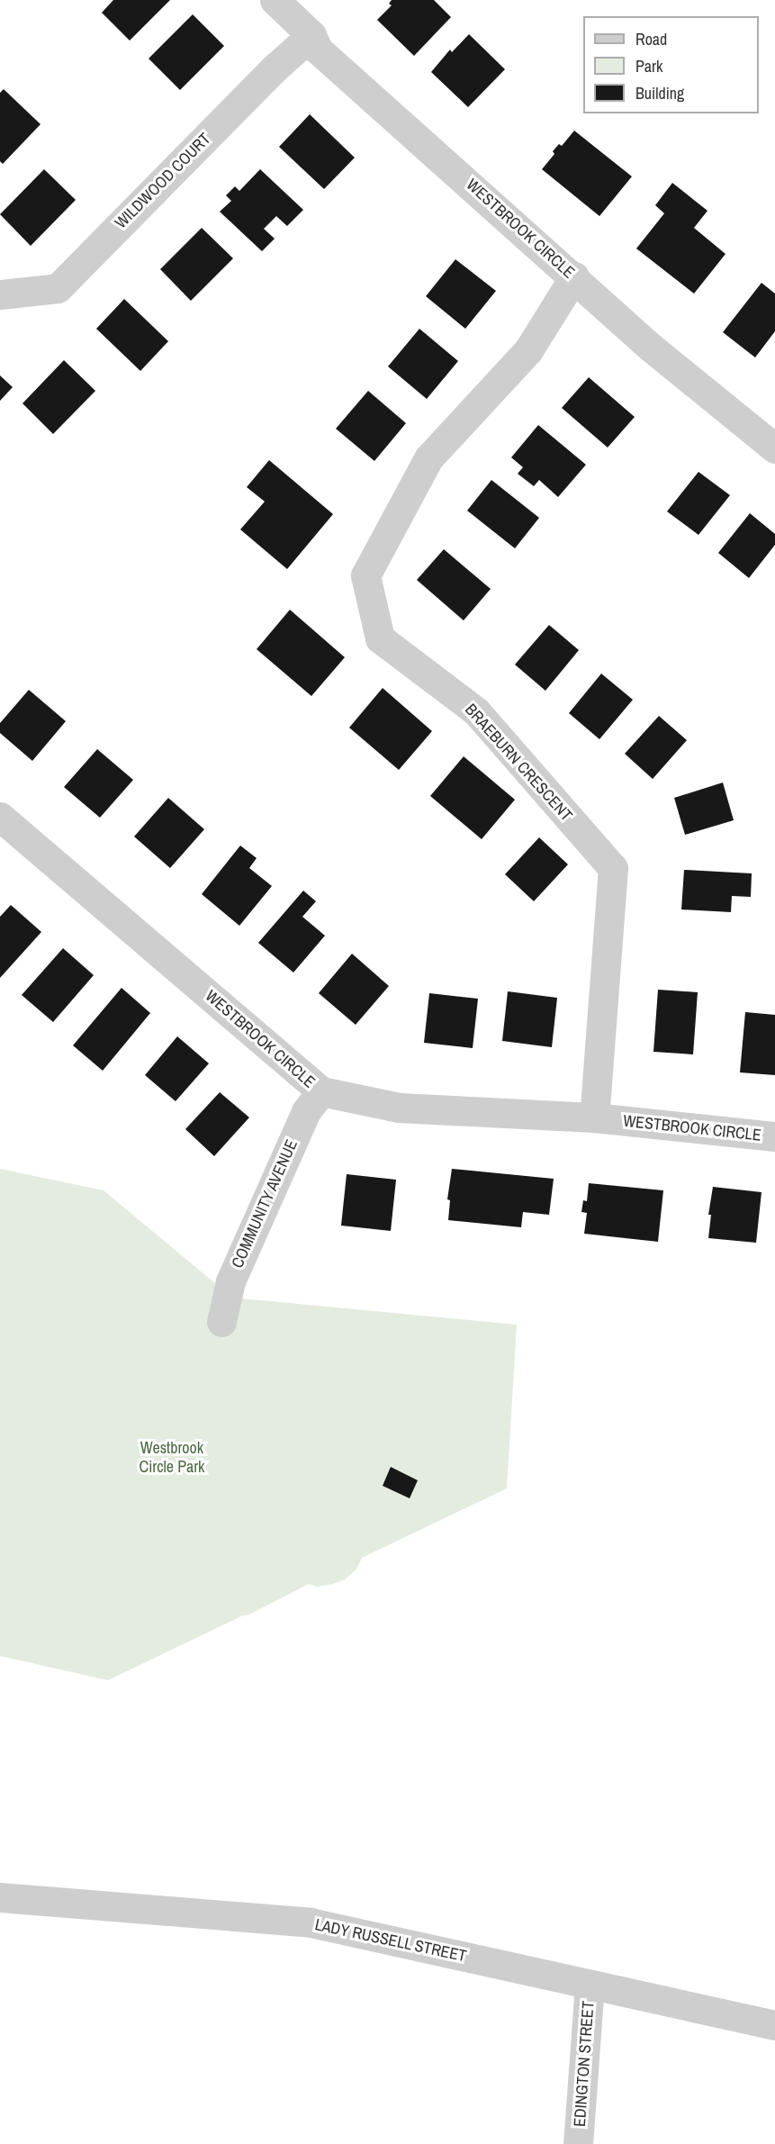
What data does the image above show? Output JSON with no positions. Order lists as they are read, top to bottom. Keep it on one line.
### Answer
{"streets":{"street":["WILDWOOD COURT","WESTBROOK CIRCLE","BRAEBURN CRESCENT","COMMUNITY AVENUE","LADY RUSSELL STREET","EDINGTON STREET"]},"crossings":[["WILDWOOD COURT","WESTBROOK CIRCLE"],["WESTBROOK CIRCLE","BRAEBURN CRESCENT"],["WESTBROOK CIRCLE","COMMUNITY AVENUE"],["LADY RUSSELL STREET","EDINGTON STREET"]],"parks":["Westbrook Circle Park"],"legend":["Road","Park","Building"]}
